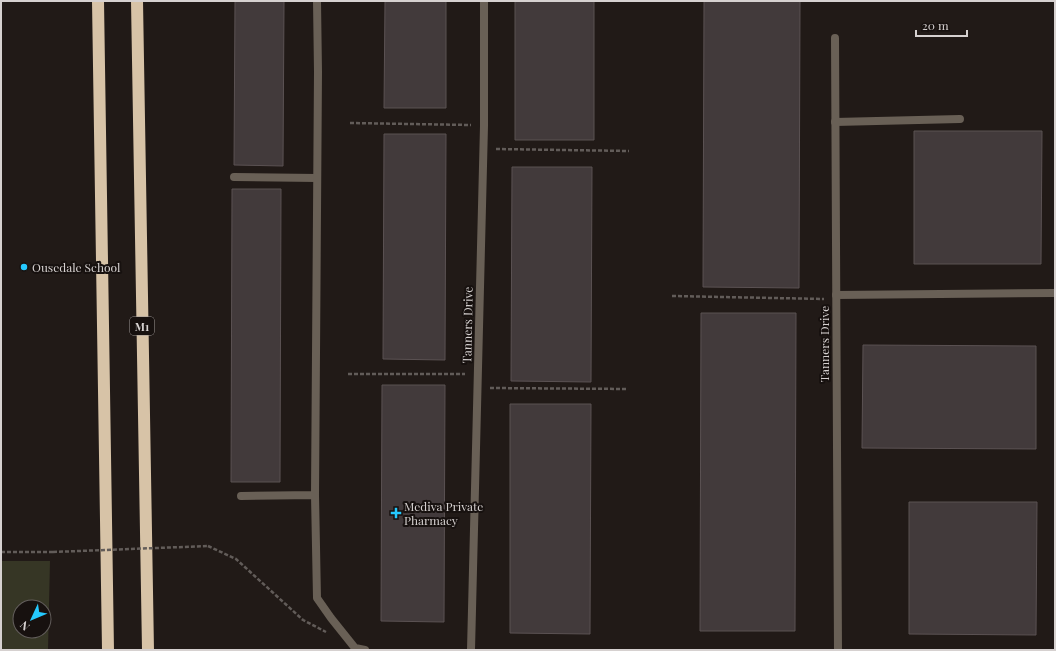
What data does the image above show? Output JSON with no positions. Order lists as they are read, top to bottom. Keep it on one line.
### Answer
{"streets":{"highway":["M1"],"street":["Tanners Drive"]},"places":{"other":["Ousedale School"],"health":["Mediva Private Pharmacy"]},"scale_bar":"20 m","north":"bottom left"}
